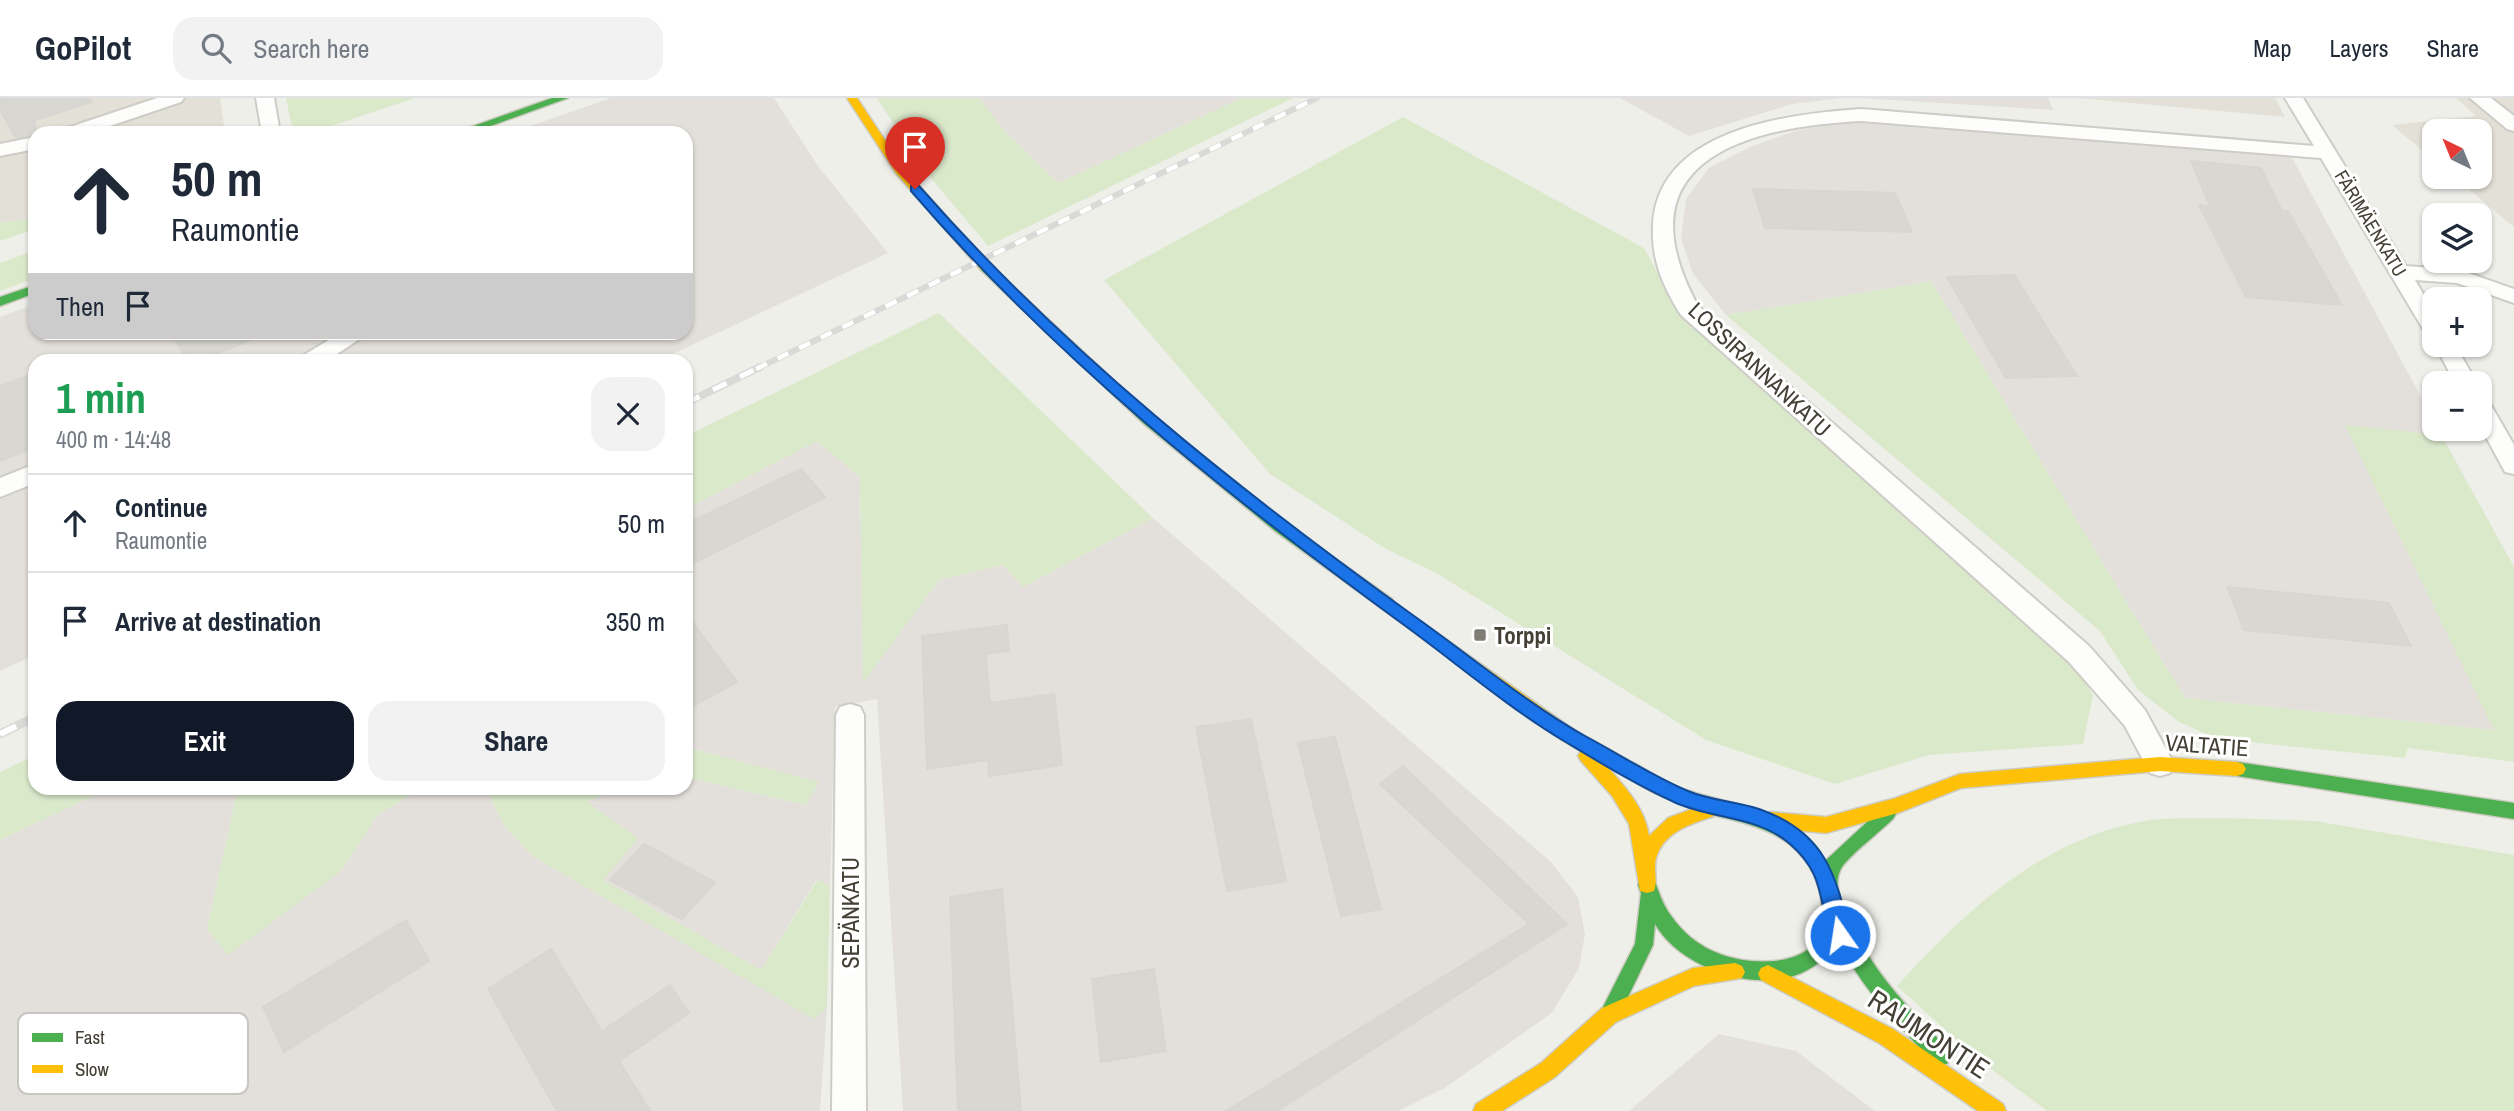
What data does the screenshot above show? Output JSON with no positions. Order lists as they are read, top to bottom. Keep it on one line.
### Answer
{"streets":{"main road":["VALTATIE","RAUMONTIE"],"street":["FÄRIMÄENKATU","LOSSIRANNANKATU","SEPÄNKATU"]},"crossings":[["FÄRIMÄENKATU","LOSSIRANNANKATU"],["LOSSIRANNANKATU","VALTATIE"],["VALTATIE","RAUMONTIE"]],"places":{"transit":["Torppi"]},"legend":["Fast","Slow"],"north":"top left","page":{"header":"GoPilot","search":"Search here","nav":["Map","Layers","Share"],"map_buttons":["+","−"],"turn":["50 m","Raumontie"],"then":"Then","heading":["1 min","400 m · 14:48"],"list":[{"name":"Continue","note":"Raumontie","value":"50 m"},{"name":"Arrive at destination","value":"350 m"}],"buttons":["Exit","Share"]}}
